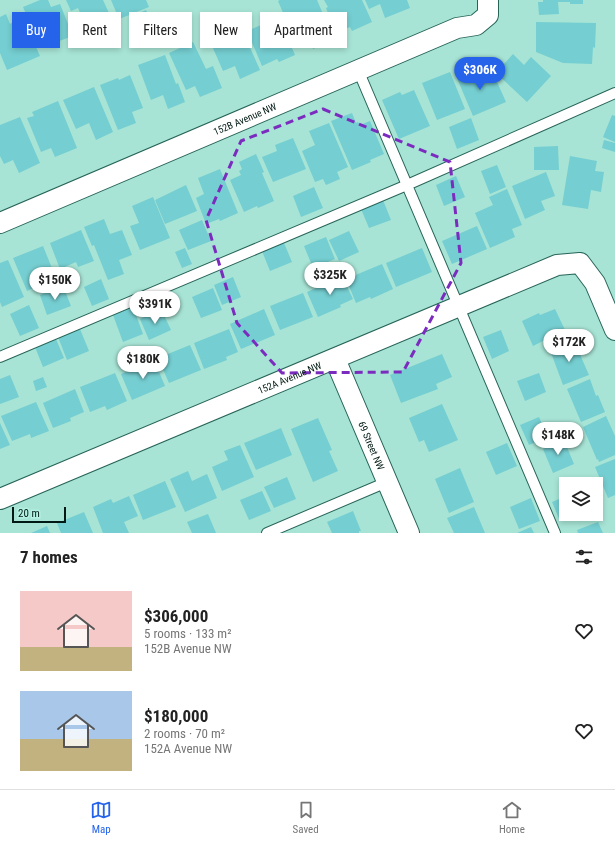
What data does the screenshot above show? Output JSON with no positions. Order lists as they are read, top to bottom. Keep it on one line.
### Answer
{"streets":{"street":["152B Avenue NW","152A Avenue NW","69 Street NW"]},"crossings":[["152A Avenue NW","69 Street NW"]],"scale_bar":"20 m","page":{"chip":["Buy","Rent","Filters","New","Apartment"],"price":["$306K","$325K","$150K","$391K","$172K","$180K","$148K"],"scale":"20 m","heading":"7 homes","list":[{"name":"$306,000","note":"5 rooms · 133 m² · 152B Avenue NW"},{"name":"$180,000","note":"2 rooms · 70 m² · 152A Avenue NW"}],"tabs":["Map","Saved","Home"]}}
